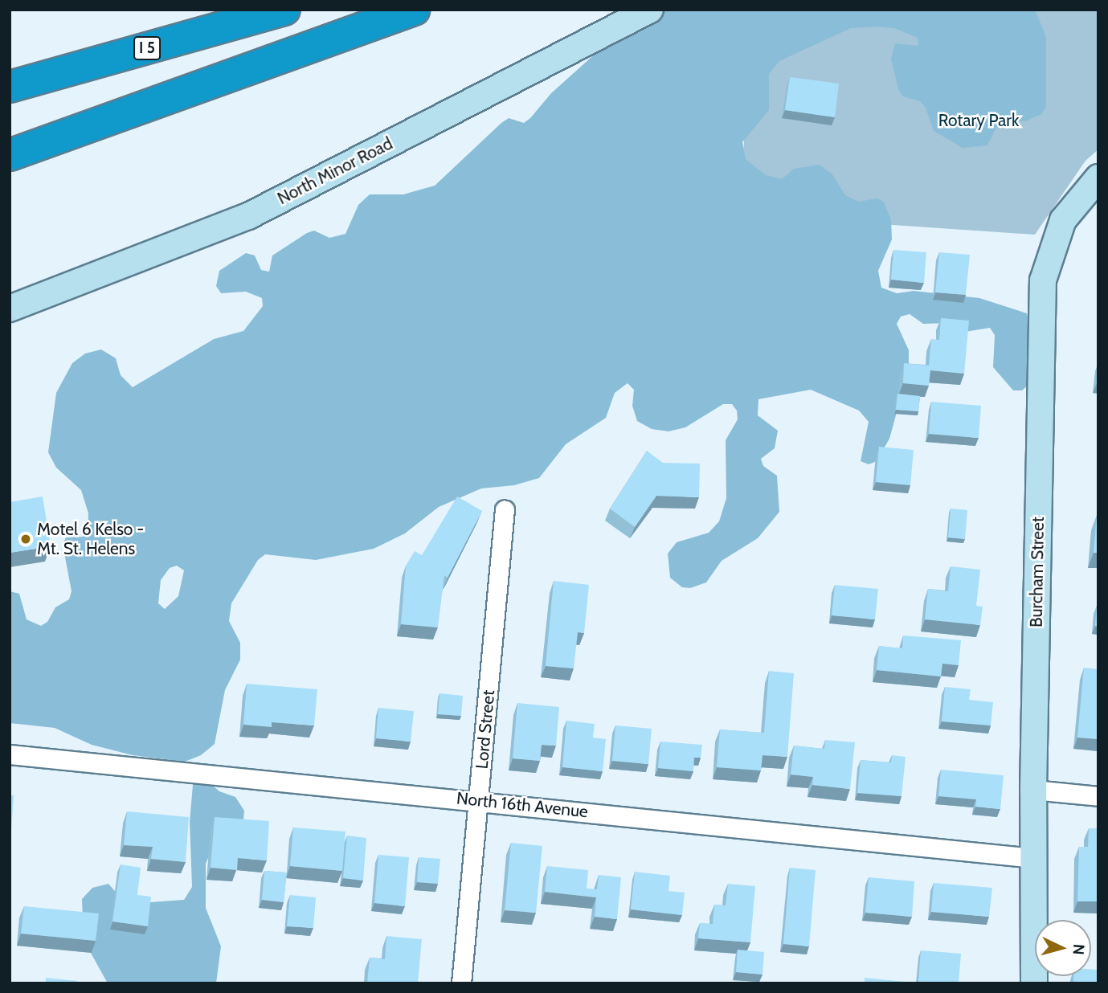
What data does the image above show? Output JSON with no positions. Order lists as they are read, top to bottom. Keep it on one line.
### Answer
{"streets":{"highway":["I 5"],"street":["North Minor Road","Burcham Street","Lord Street","North 16th Avenue"]},"crossings":[["Burcham Street","North 16th Avenue"],["Lord Street","North 16th Avenue"]],"parks":["Rotary Park"],"places":["Motel 6 Kelso - Mt. St. Helens"],"north":"right"}
